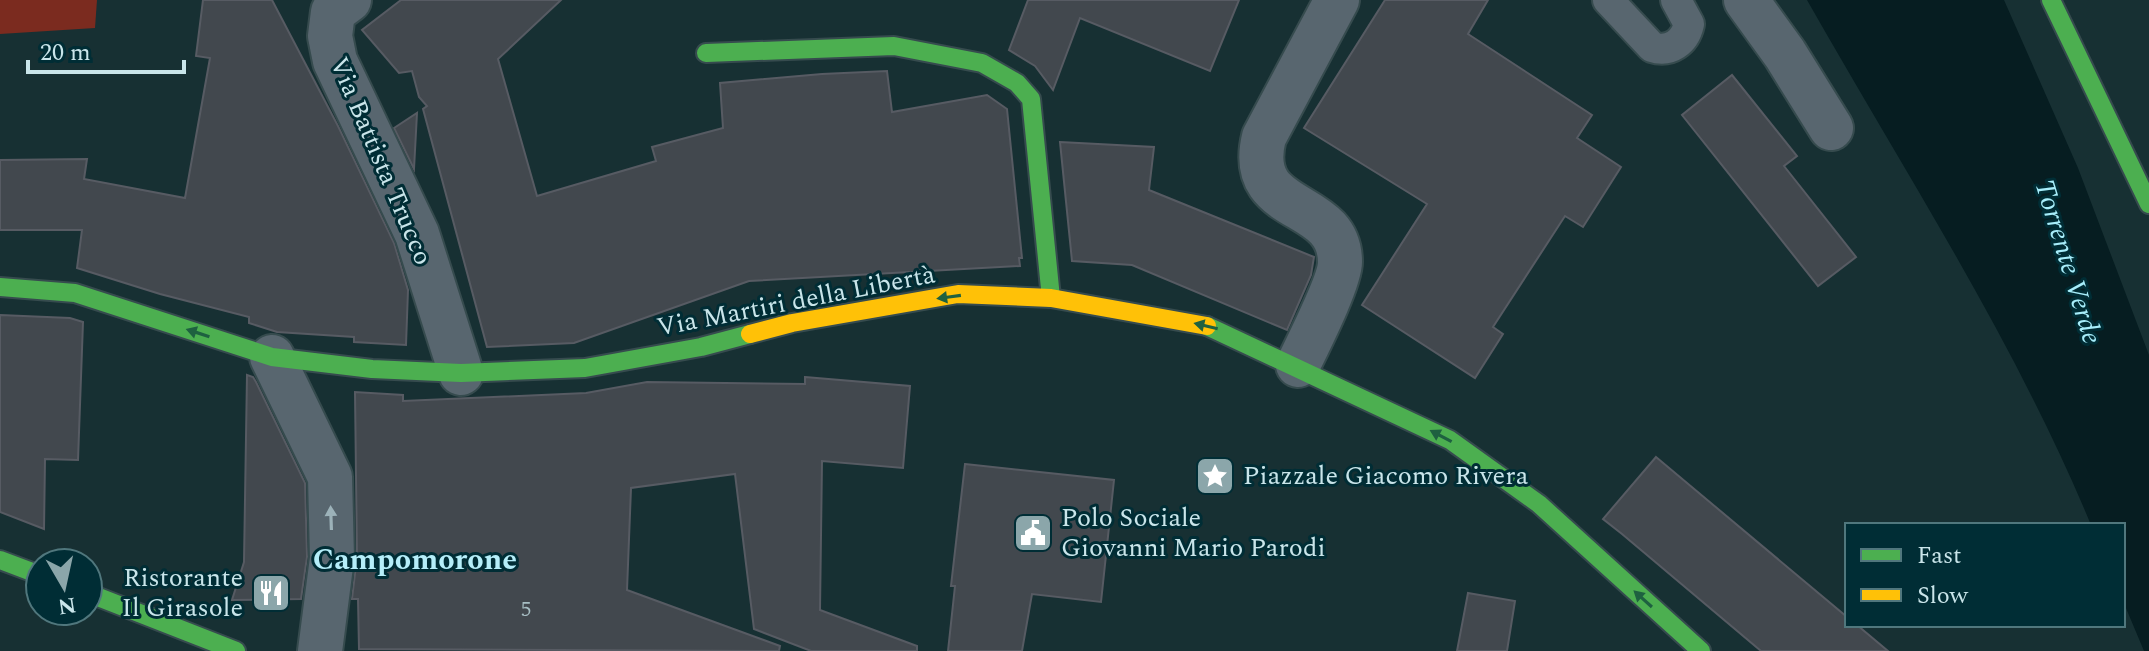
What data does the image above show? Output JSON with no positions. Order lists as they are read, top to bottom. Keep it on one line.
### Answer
{"streets":{"street":["Via Battista Trucco","Via Martiri della Libertà"]},"crossings":[["Via Battista Trucco","Via Martiri della Libertà"]],"one_way":["Via Martiri della Libertà"],"districts":["Campomorone"],"water":["Torrente Verde"],"places":{"place":["Piazzale Giacomo Rivera"],"public building":["Polo Sociale Giovanni Mario Parodi"],"restaurant":["Ristorante Il Girasole"]},"house_numbers":["5"],"legend":["Fast","Slow"],"scale_bar":"20 m","north":"bottom"}
